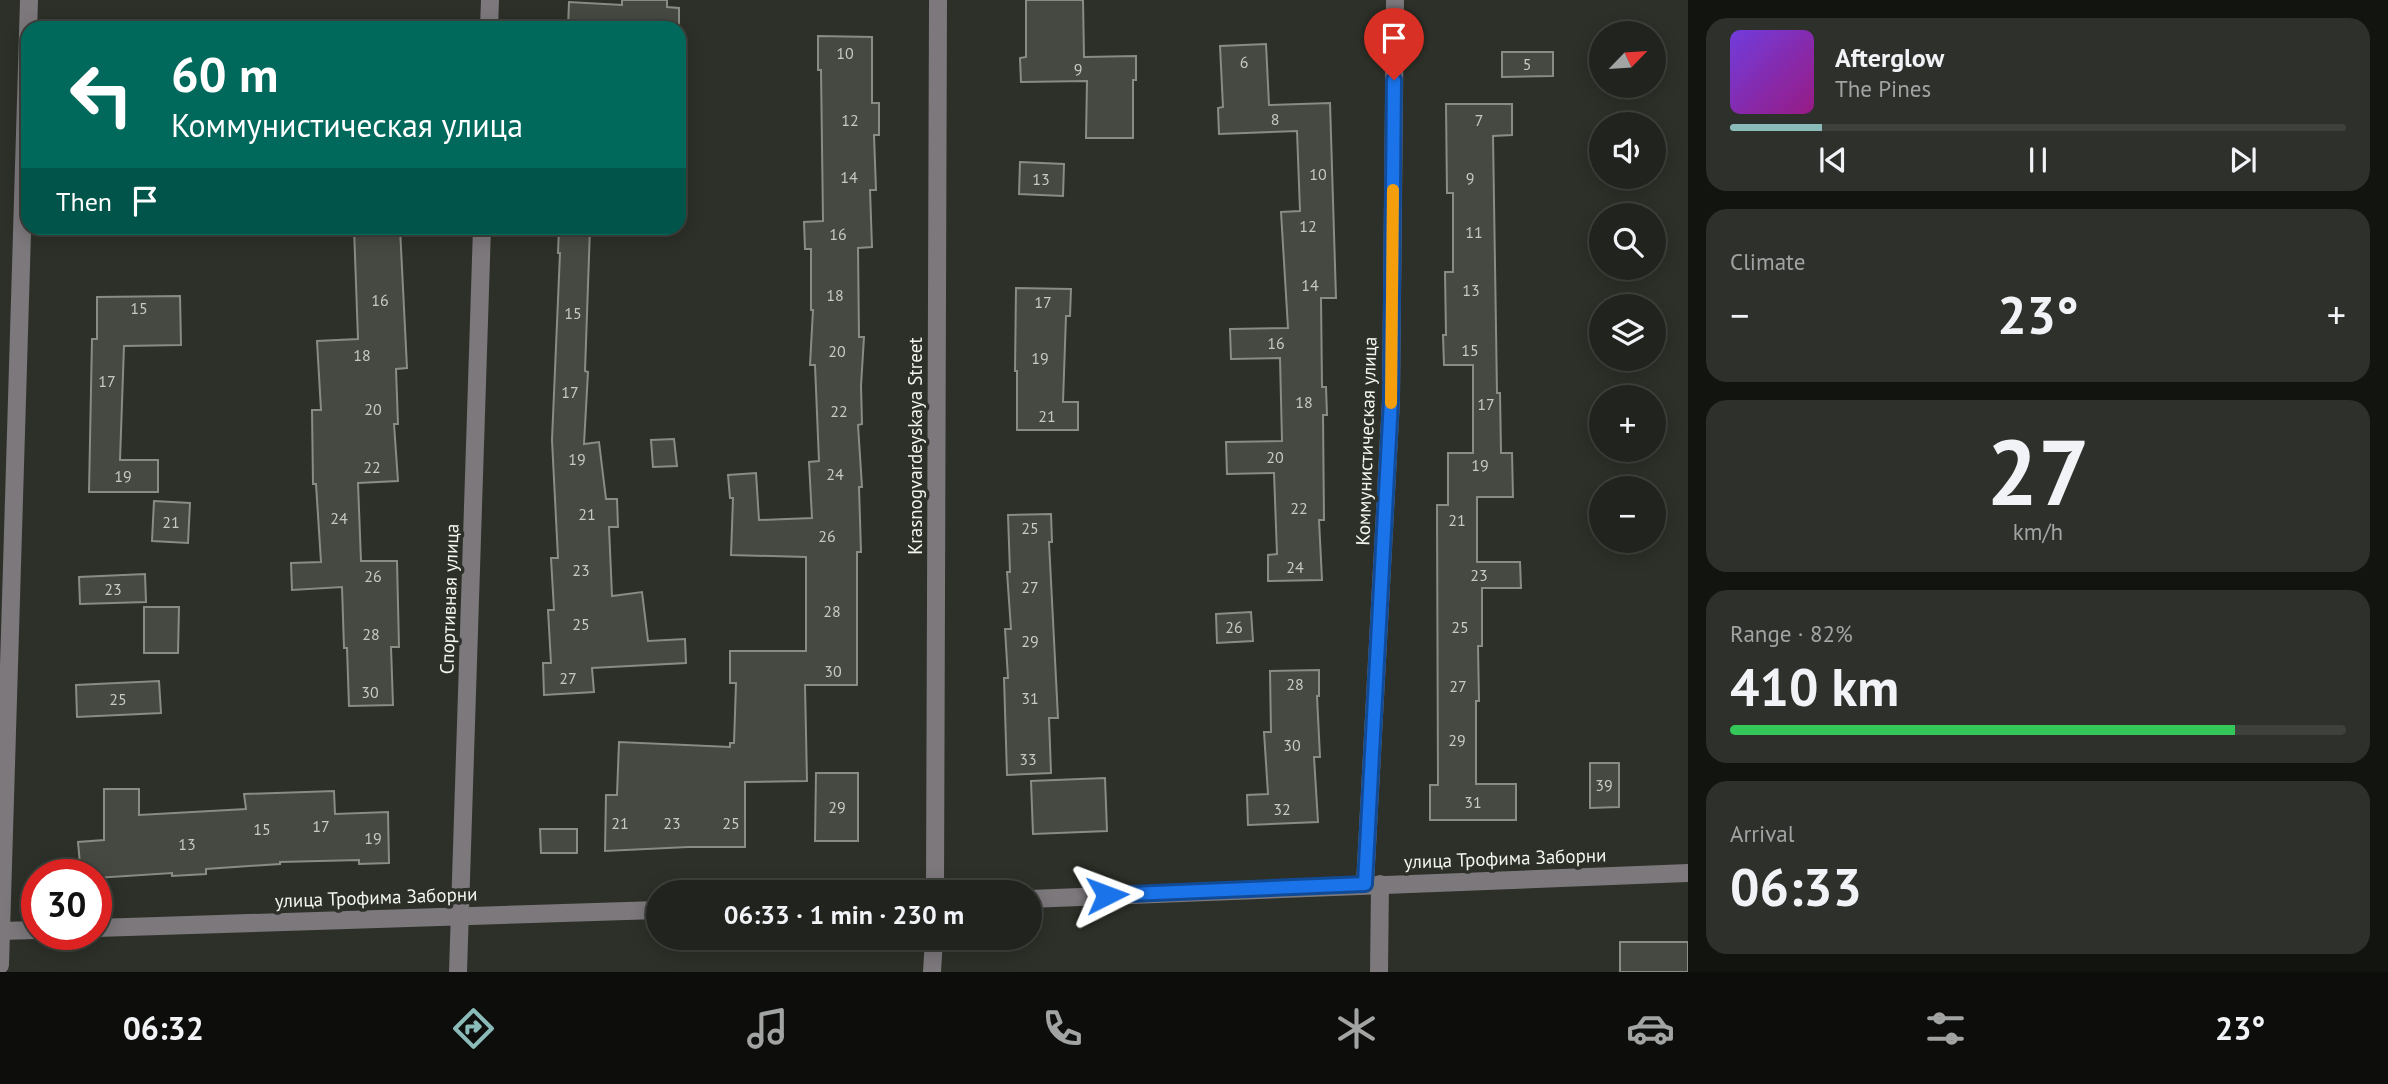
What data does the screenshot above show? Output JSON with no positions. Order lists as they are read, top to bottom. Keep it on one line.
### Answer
{"streets":{"street":["Коммунистическая улица","Krasnogvardeyskaya Street","Спортивная улица","улица Трофима Заборни"]},"crossings":[["Коммунистическая улица","улица Трофима Заборни"],["Спортивная улица","улица Трофима Заборни"]],"house_numbers":["10","6","5","9","8","12","7","10","14","9","13","12","11","16","14","13","18","16","17","15","15","16","15","20","18","19","17","17","18","17","20","22","21","20","19","19","22","24","19","22","21","24","21","21","25","26","24","23","23","26","27","23","28","25","26","25","28","29","30","27","28","27","30","31","25","29","30","33","39","31","29","32","21","23","25","17","15","19","13"],"north":"top right","page":{"map_buttons":["+","−"],"turn":["60 m","Коммунистическая улица"],"song":["Afterglow","The Pines"],"then":"Then","tile":["Climate",["27","km/h"],["Range · 82%","410 km"],["Arrival","06:33"]],"heat":["−","23°","+"],"limit":"30","trip":"06:33 · 1 min · 230 m","tabs":["06:32","23°"]}}
